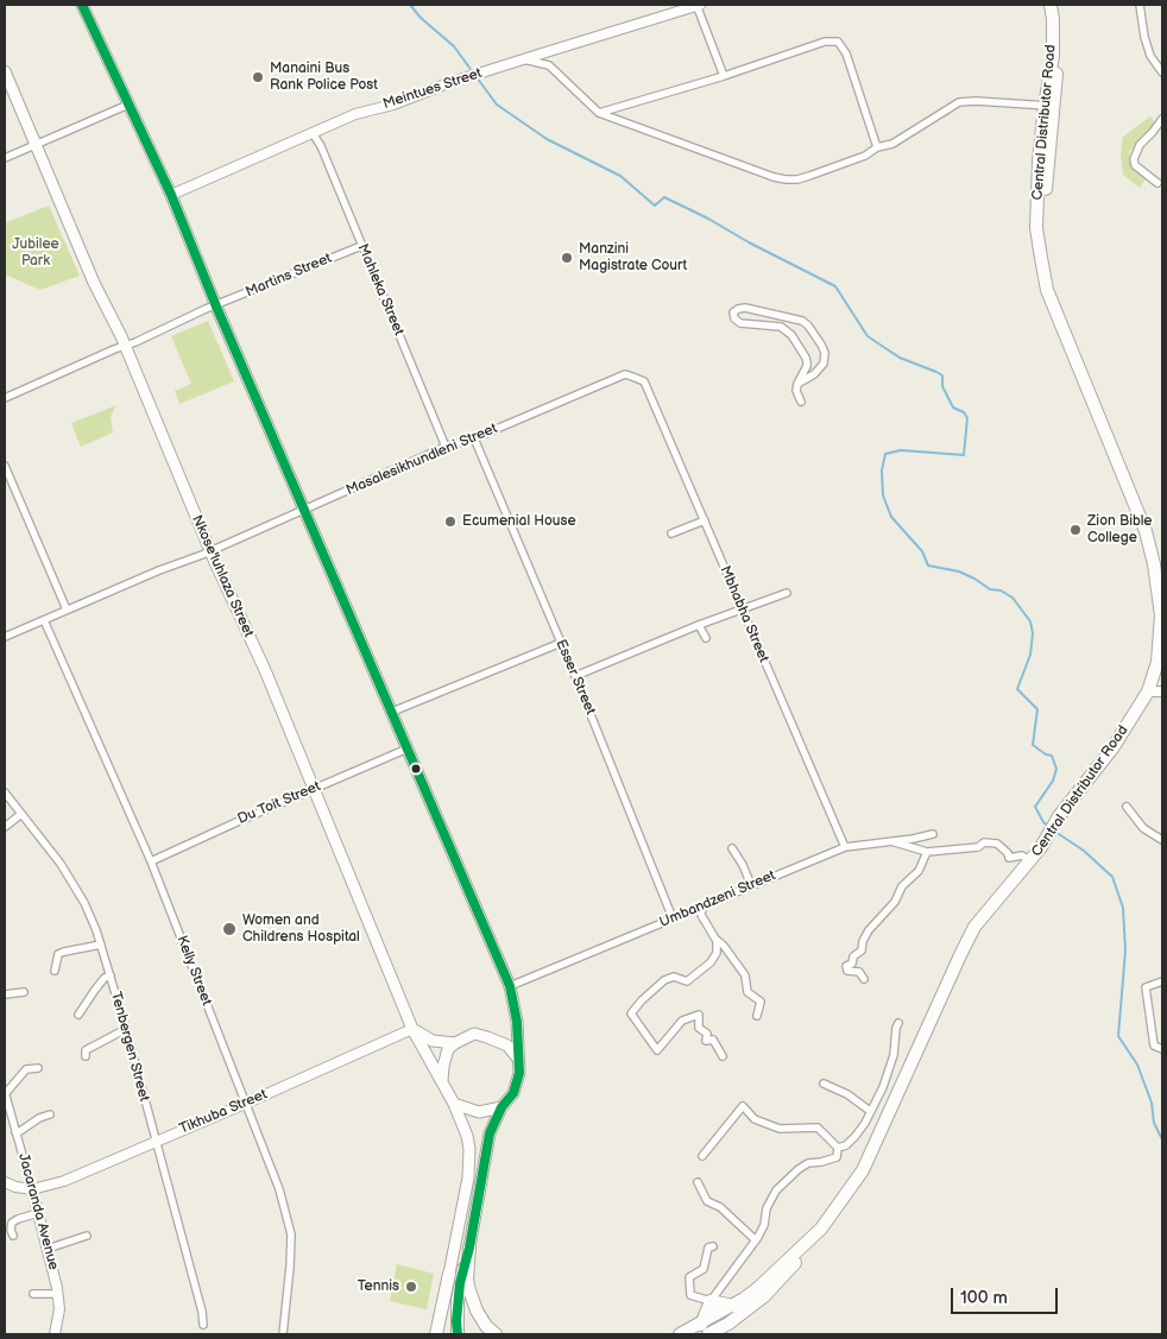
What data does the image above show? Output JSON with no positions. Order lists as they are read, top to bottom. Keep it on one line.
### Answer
{"streets":{"highway":["Central Distributor Road"],"main road":["Nkose'luhlaza Street"],"street":["Meintues Street","Martins Street","Mahleka Street","Masalesikhundleni Street","Mbhabha Street","Esser Street","Du Toit Street","Umbandzeni Street","Kelly Street","Tenbergen Street","Tikhuba Street","Jacaranda Avenue"]},"crossings":[["Meintues Street","Mahleka Street"],["Martins Street","Mahleka Street"],["Martins Street","Nkose'luhlaza Street"],["Mahleka Street","Masalesikhundleni Street"],["Masalesikhundleni Street","Nkose'luhlaza Street"],["Masalesikhundleni Street","Mbhabha Street"],["Masalesikhundleni Street","Esser Street"],["Masalesikhundleni Street","Kelly Street"],["Nkose'luhlaza Street","Du Toit Street"],["Nkose'luhlaza Street","Tikhuba Street"],["Mbhabha Street","Umbandzeni Street"],["Esser Street","Umbandzeni Street"],["Du Toit Street","Kelly Street"],["Kelly Street","Tikhuba Street"],["Tenbergen Street","Tikhuba Street"],["Tikhuba Street","Jacaranda Avenue"]],"parks":["Jubilee Park"],"places":["Manaini Bus Rank Police Post","Manzini Magistrate Court","Ecumenial House","Zion Bible College","Women and Childrens Hospital","Tennis"],"scale_bar":"100 m"}
